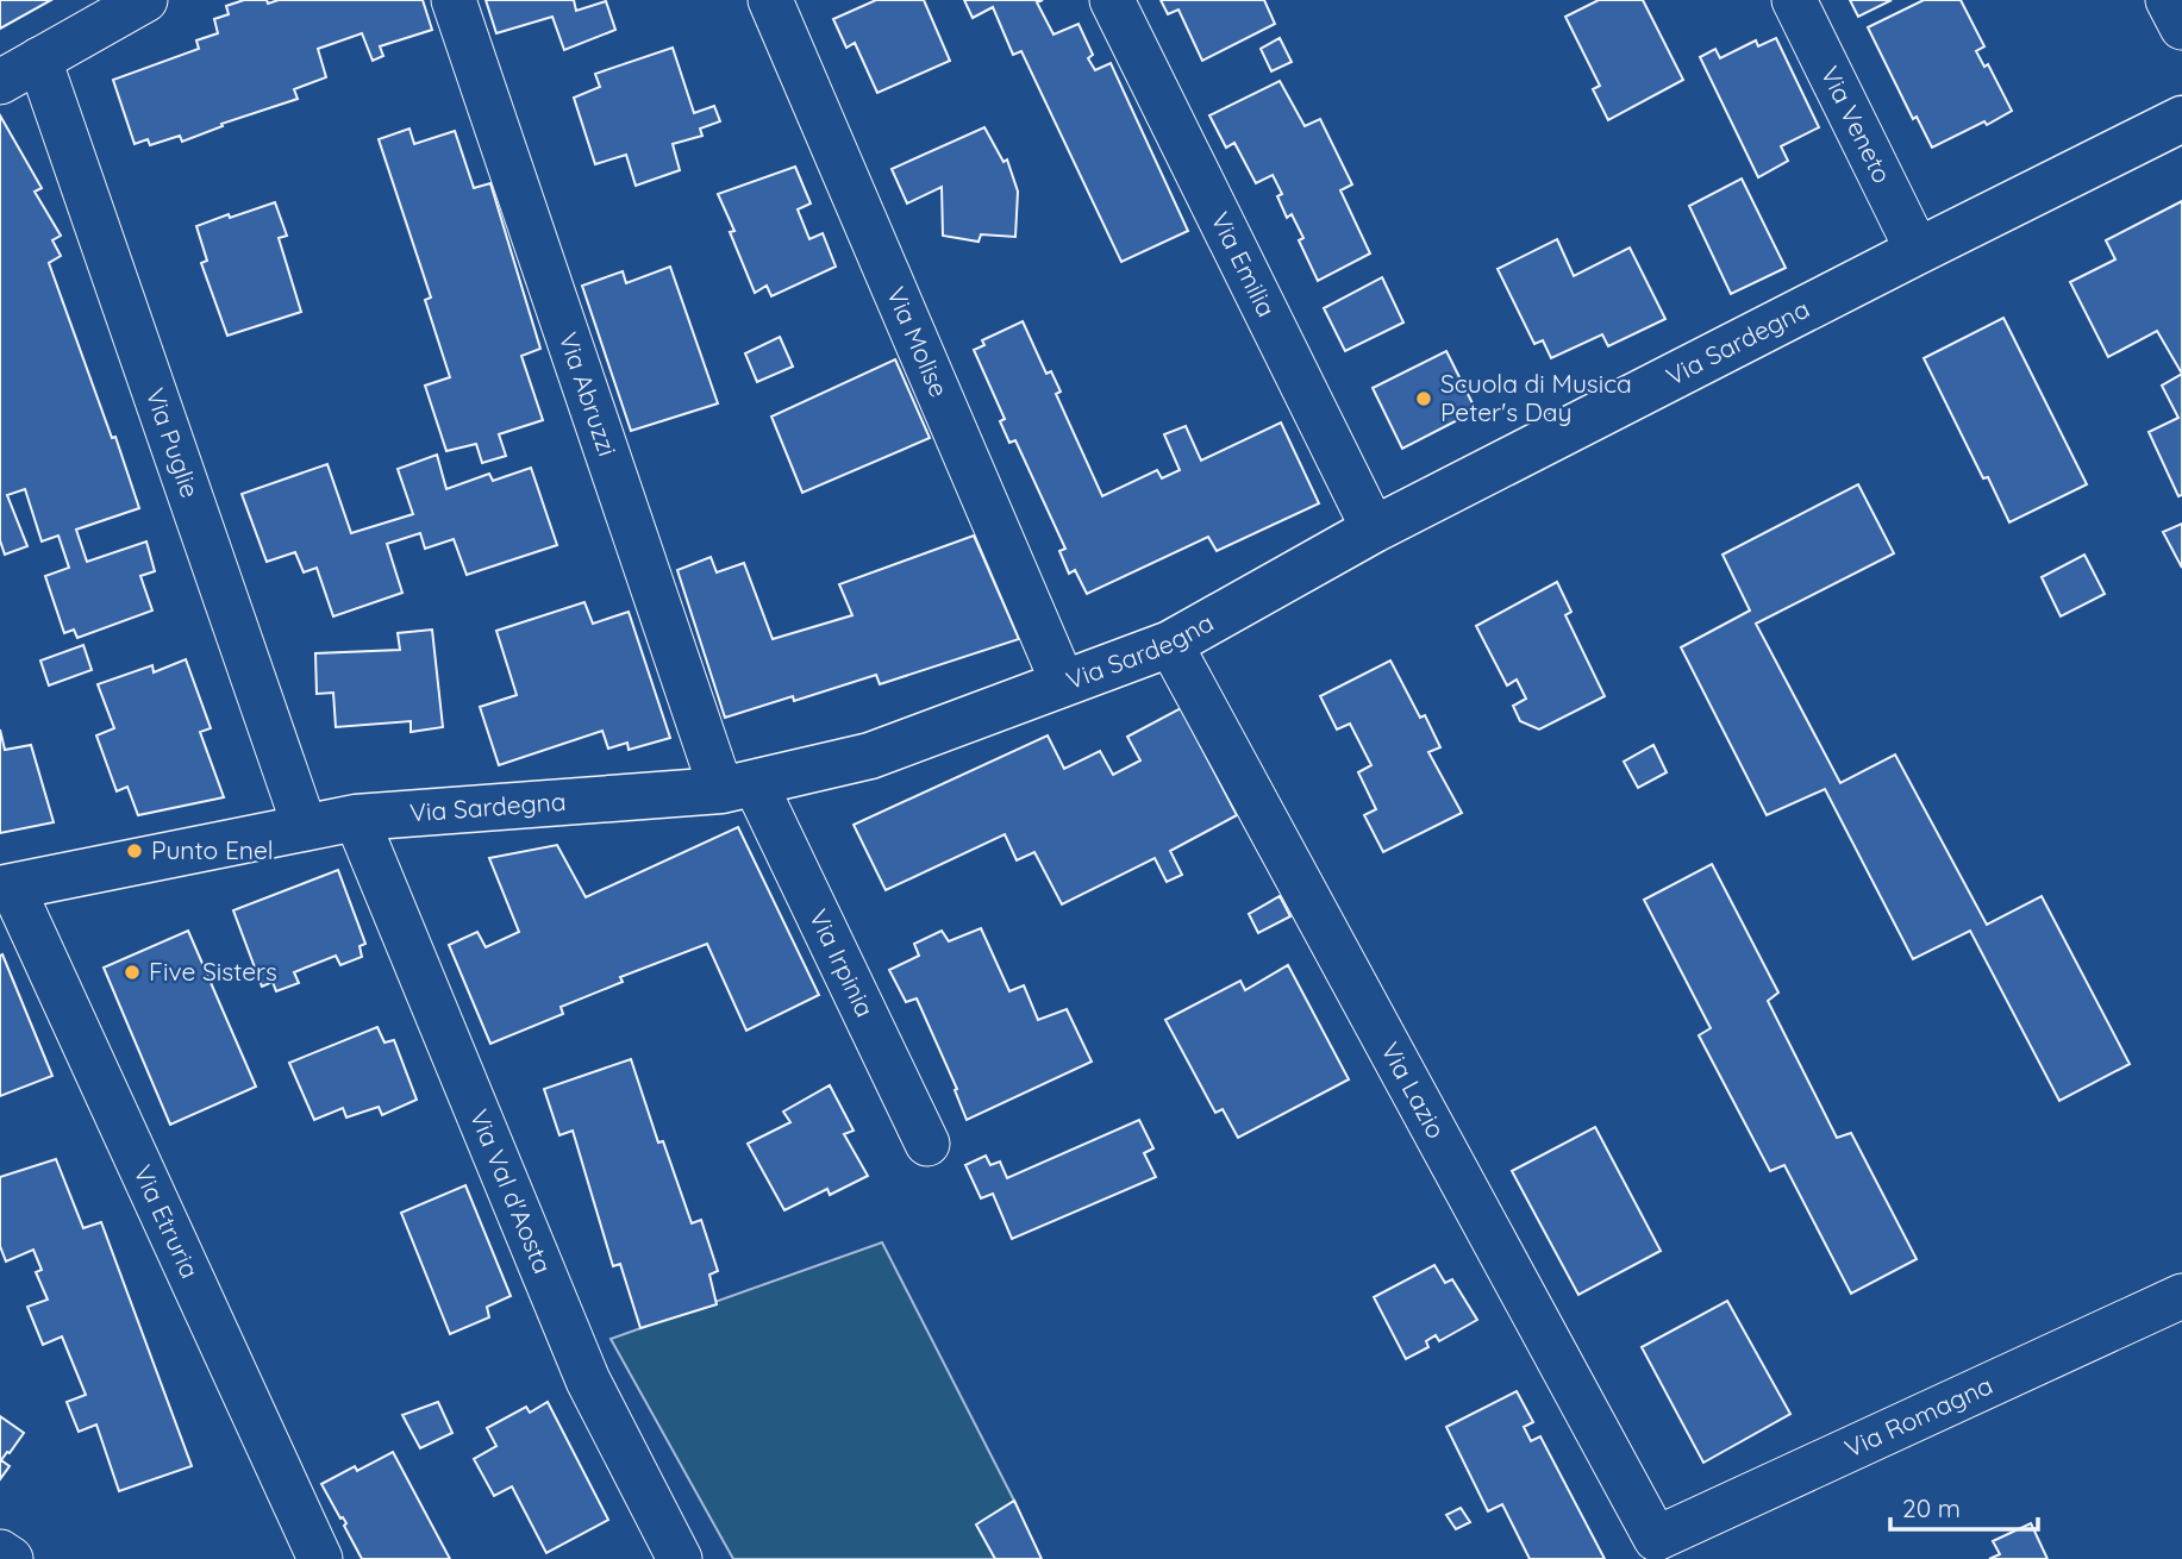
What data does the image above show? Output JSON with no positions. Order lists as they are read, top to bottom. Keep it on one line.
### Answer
{"streets":{"street":["Via Veneto","Via Emilia","Via Molise","Via Sardegna","Via Abruzzi","Via Puglie","Via Irpinia","Via Lazio","Via Val d'Aosta","Via Etruria","Via Romagna"]},"crossings":[["Via Veneto","Via Sardegna"],["Via Emilia","Via Sardegna"],["Via Molise","Via Sardegna"],["Via Sardegna","Via Abruzzi"],["Via Sardegna","Via Puglie"],["Via Sardegna","Via Irpinia"],["Via Sardegna","Via Lazio"],["Via Sardegna","Via Val d'Aosta"],["Via Sardegna","Via Etruria"],["Via Abruzzi","Via Irpinia"],["Via Lazio","Via Romagna"]],"places":["Scuola di Musica Peter's Day","Punto Enel","Five Sisters"],"scale_bar":"20 m"}
